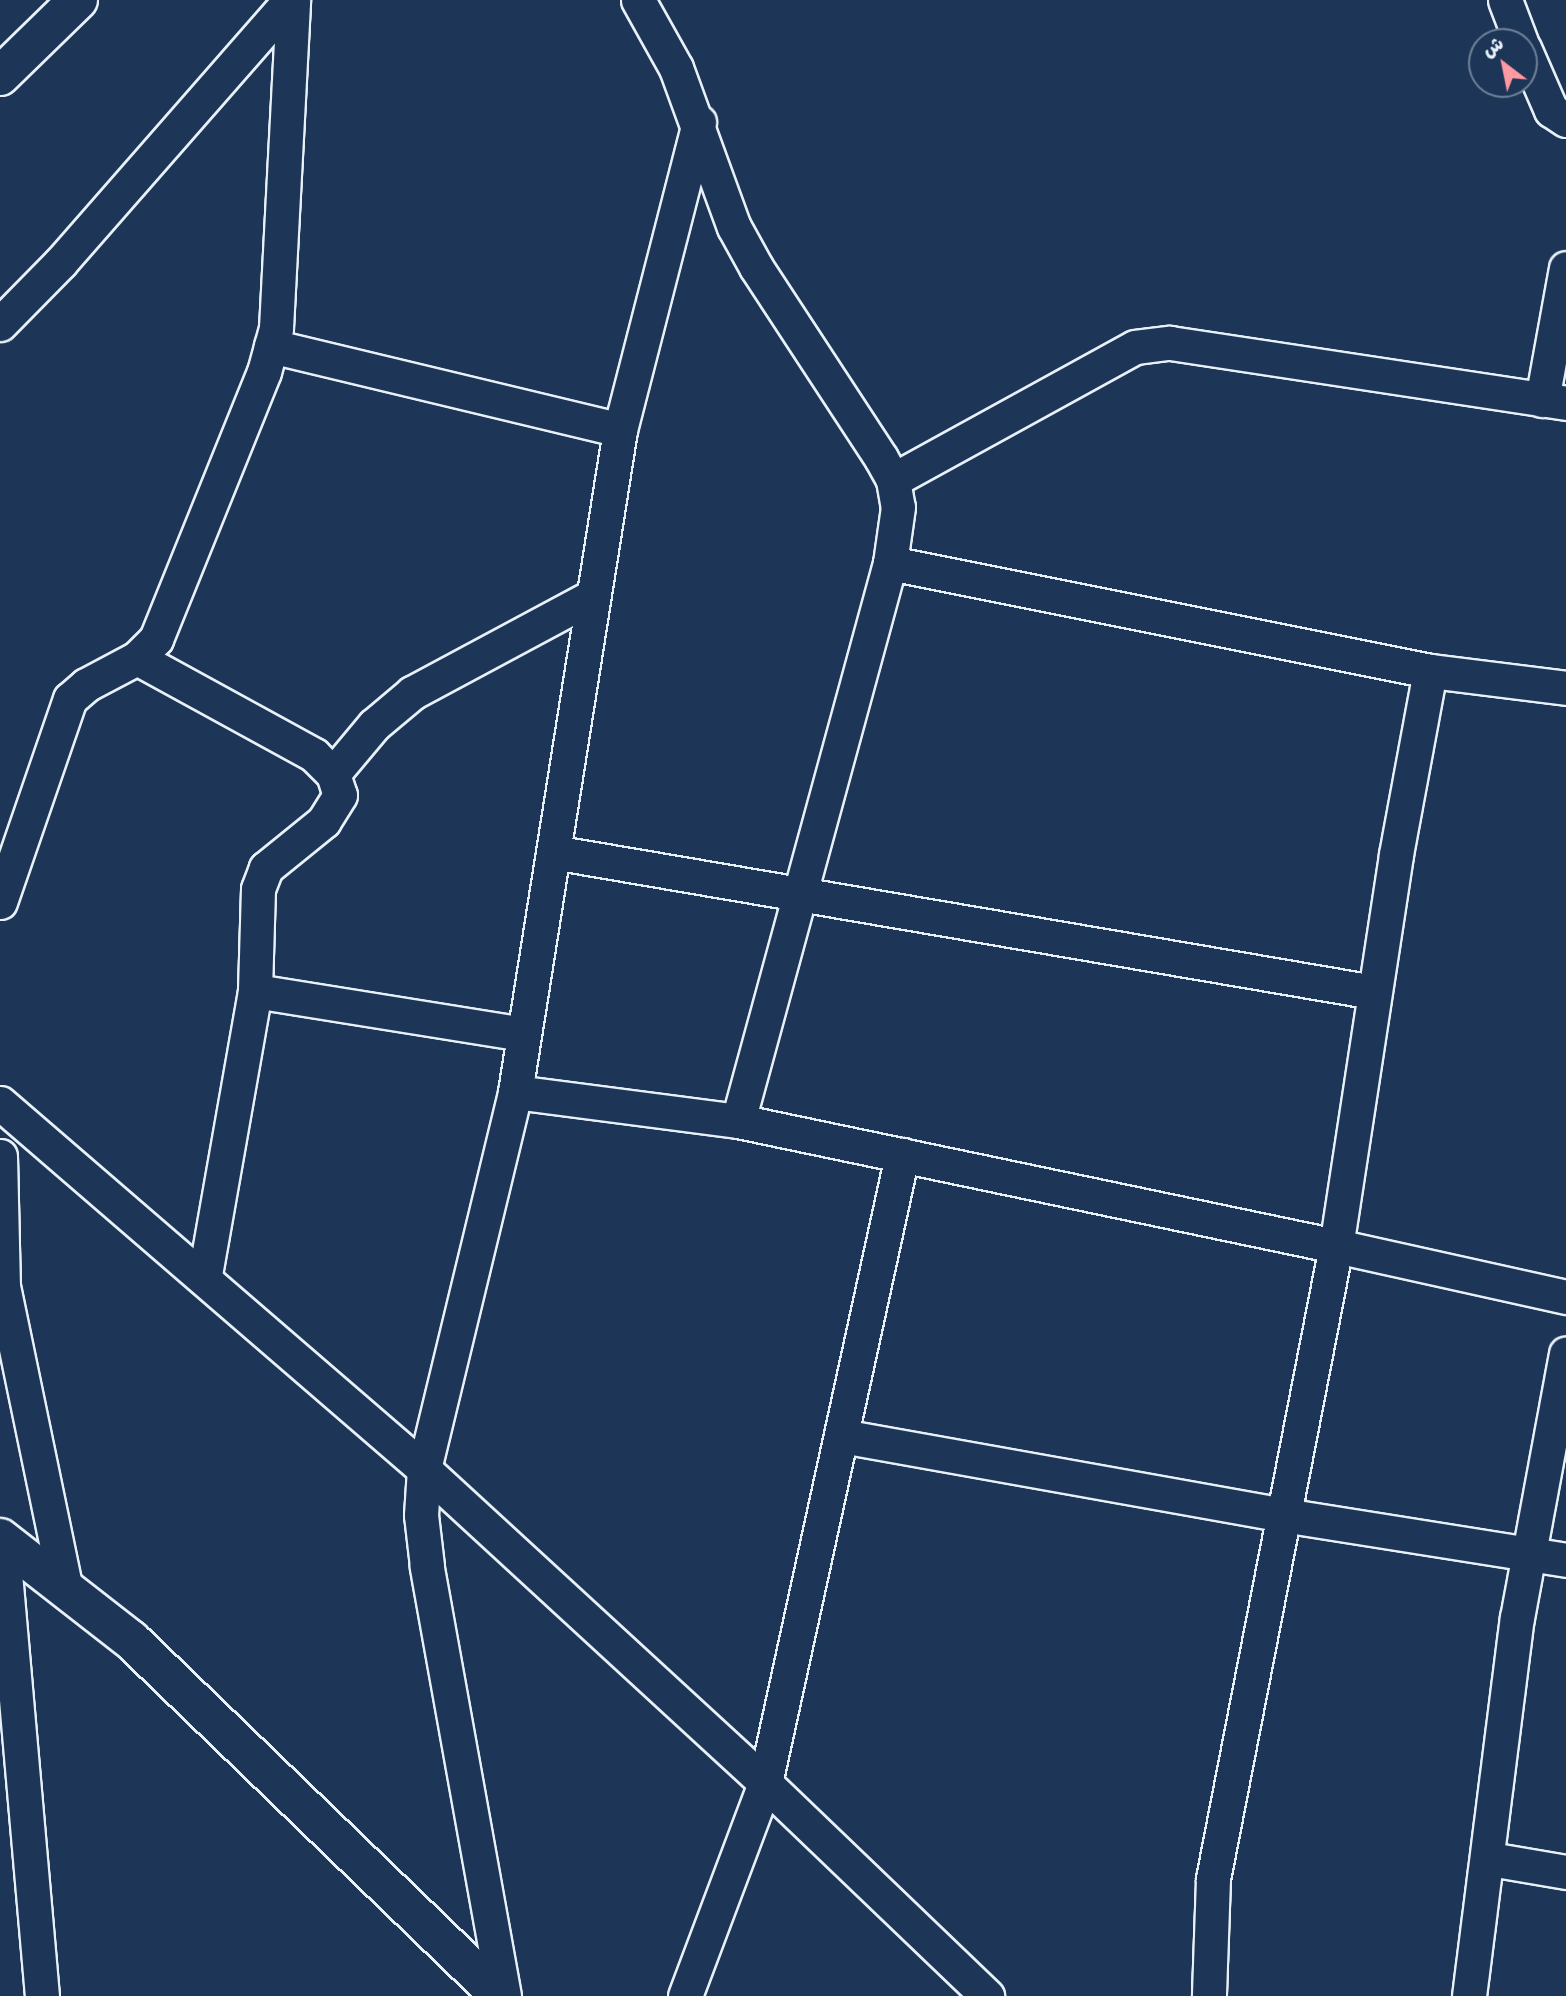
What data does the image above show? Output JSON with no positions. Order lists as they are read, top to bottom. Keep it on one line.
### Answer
{"north":"top left"}
